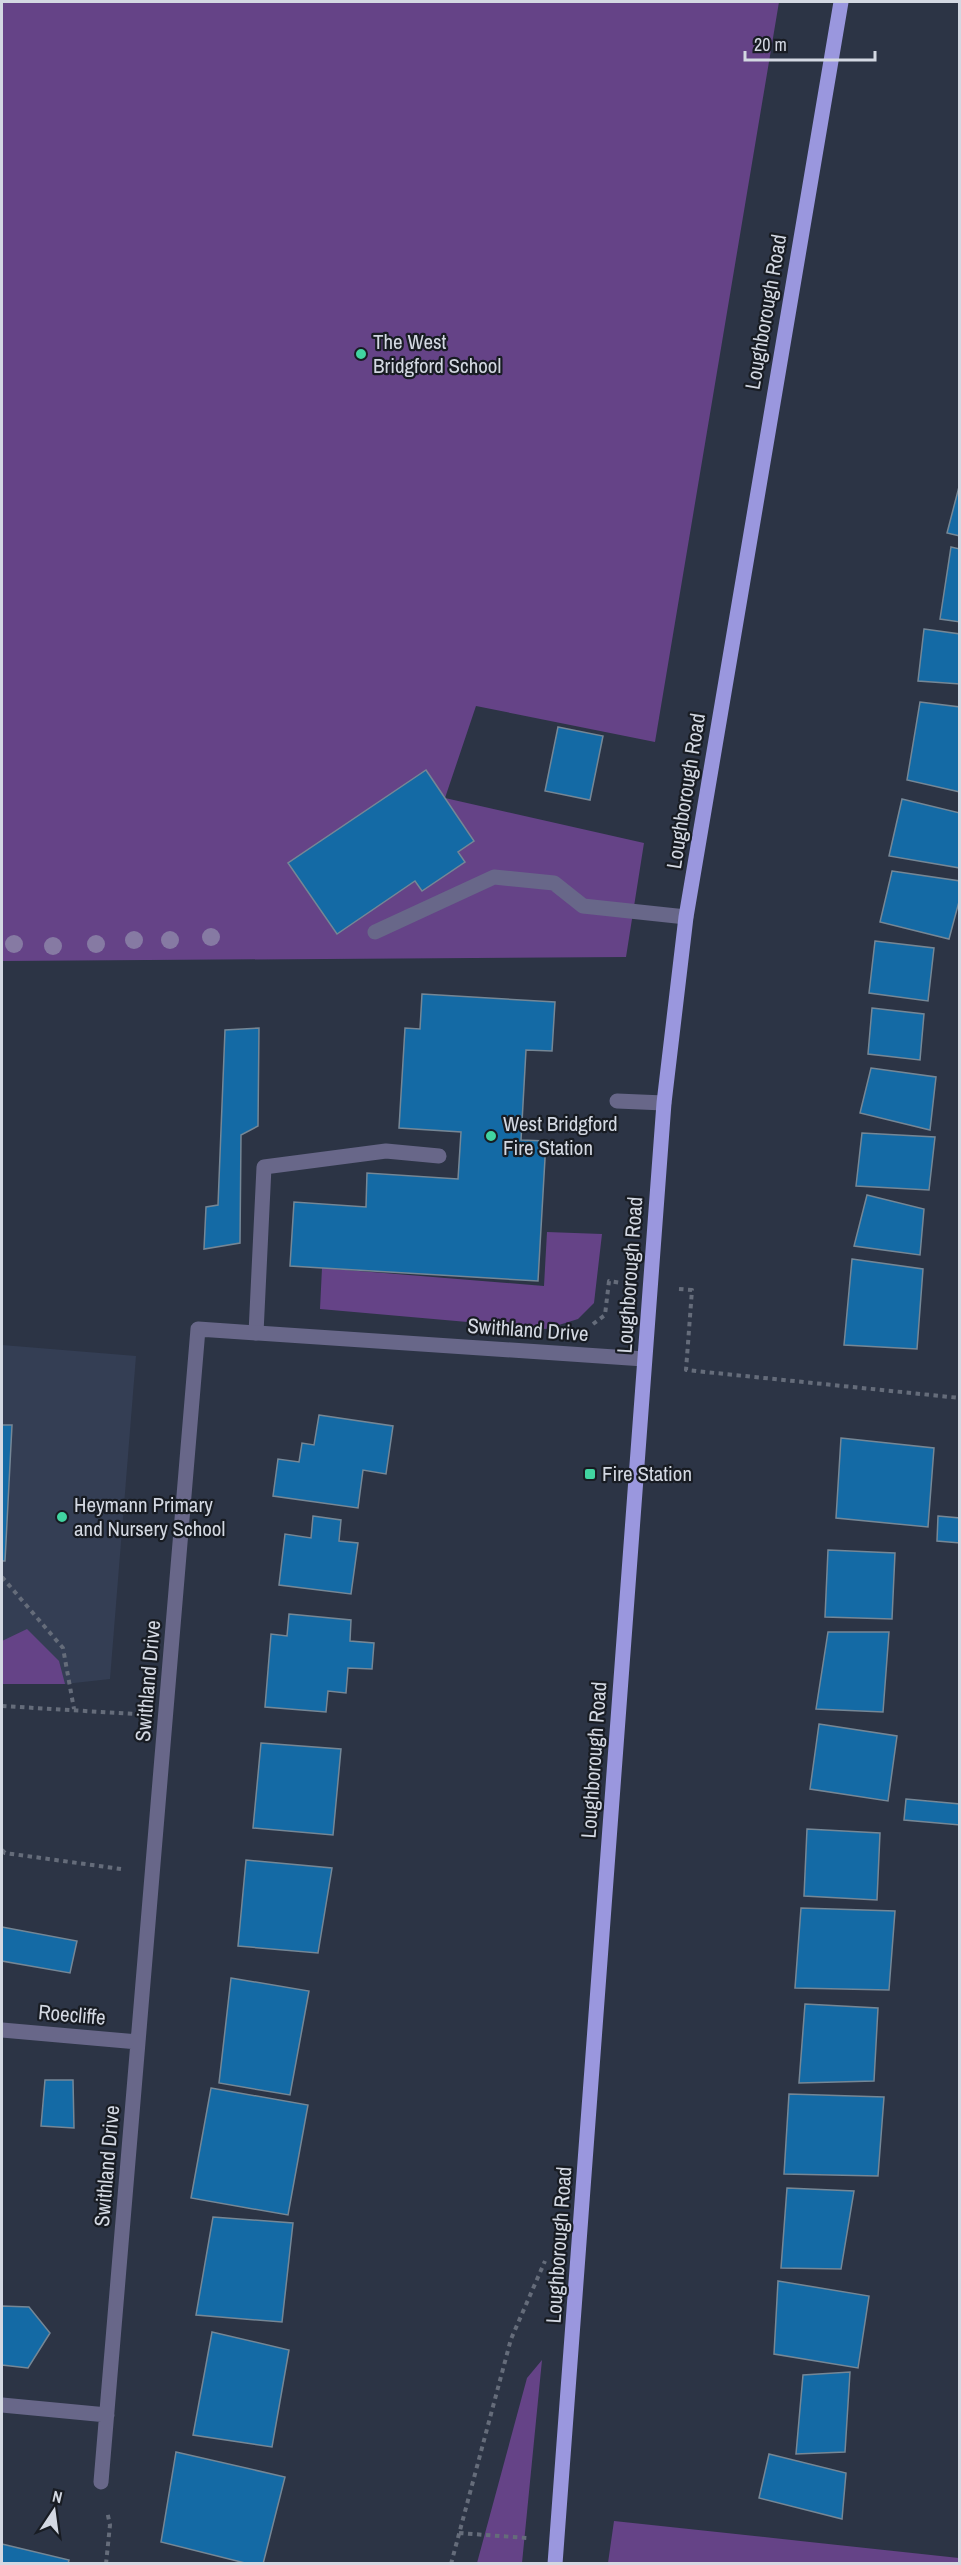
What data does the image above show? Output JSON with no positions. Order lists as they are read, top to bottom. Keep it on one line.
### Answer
{"streets":{"main road":["Loughborough Road"],"street":["Swithland Drive","Roecliffe"]},"crossings":[["Loughborough Road","Swithland Drive"],["Swithland Drive","Roecliffe"]],"places":{"other":["The West Bridgford School","West Bridgford Fire Station","Heymann Primary and Nursery School"],"transit":["Fire Station"]},"scale_bar":"20 m","north":"top"}
